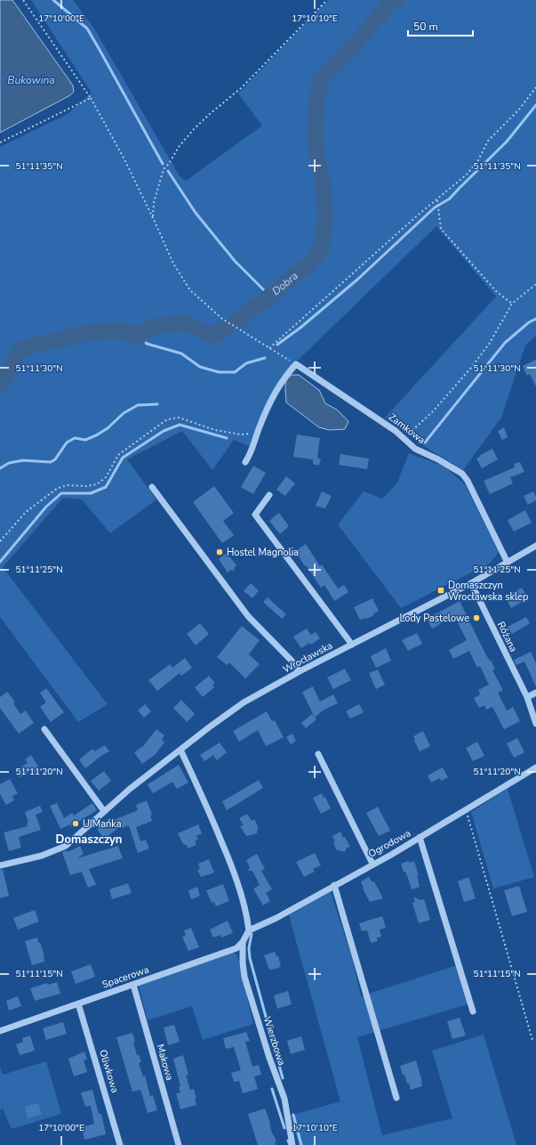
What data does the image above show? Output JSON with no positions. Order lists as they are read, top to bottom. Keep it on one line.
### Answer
{"streets":{"street":["Zamkowa","Różana","Wrocławska","Ogrodowa","Spacerowa","Wierzbowa","Makowa","Oliwkowa"]},"crossings":[["Zamkowa","Wrocławska"],["Różana","Wrocławska"],["Ogrodowa","Spacerowa"],["Spacerowa","Wierzbowa"],["Spacerowa","Makowa"],["Spacerowa","Oliwkowa"]],"districts":["Domaszczyn"],"water":["Bukowina","Dobra"],"places":{"other":["Hostel Magnolia","Lody Pastelowe","U Mańka"],"transit":["Domaszczyn Wrocławska sklep"]},"scale_bar":"50 m","coordinates":["17°10'00\"E","17°10'10\"E","51°11'35\"N","51°11'30\"N","51°11'25\"N","51°11'20\"N","51°11'15\"N"]}
